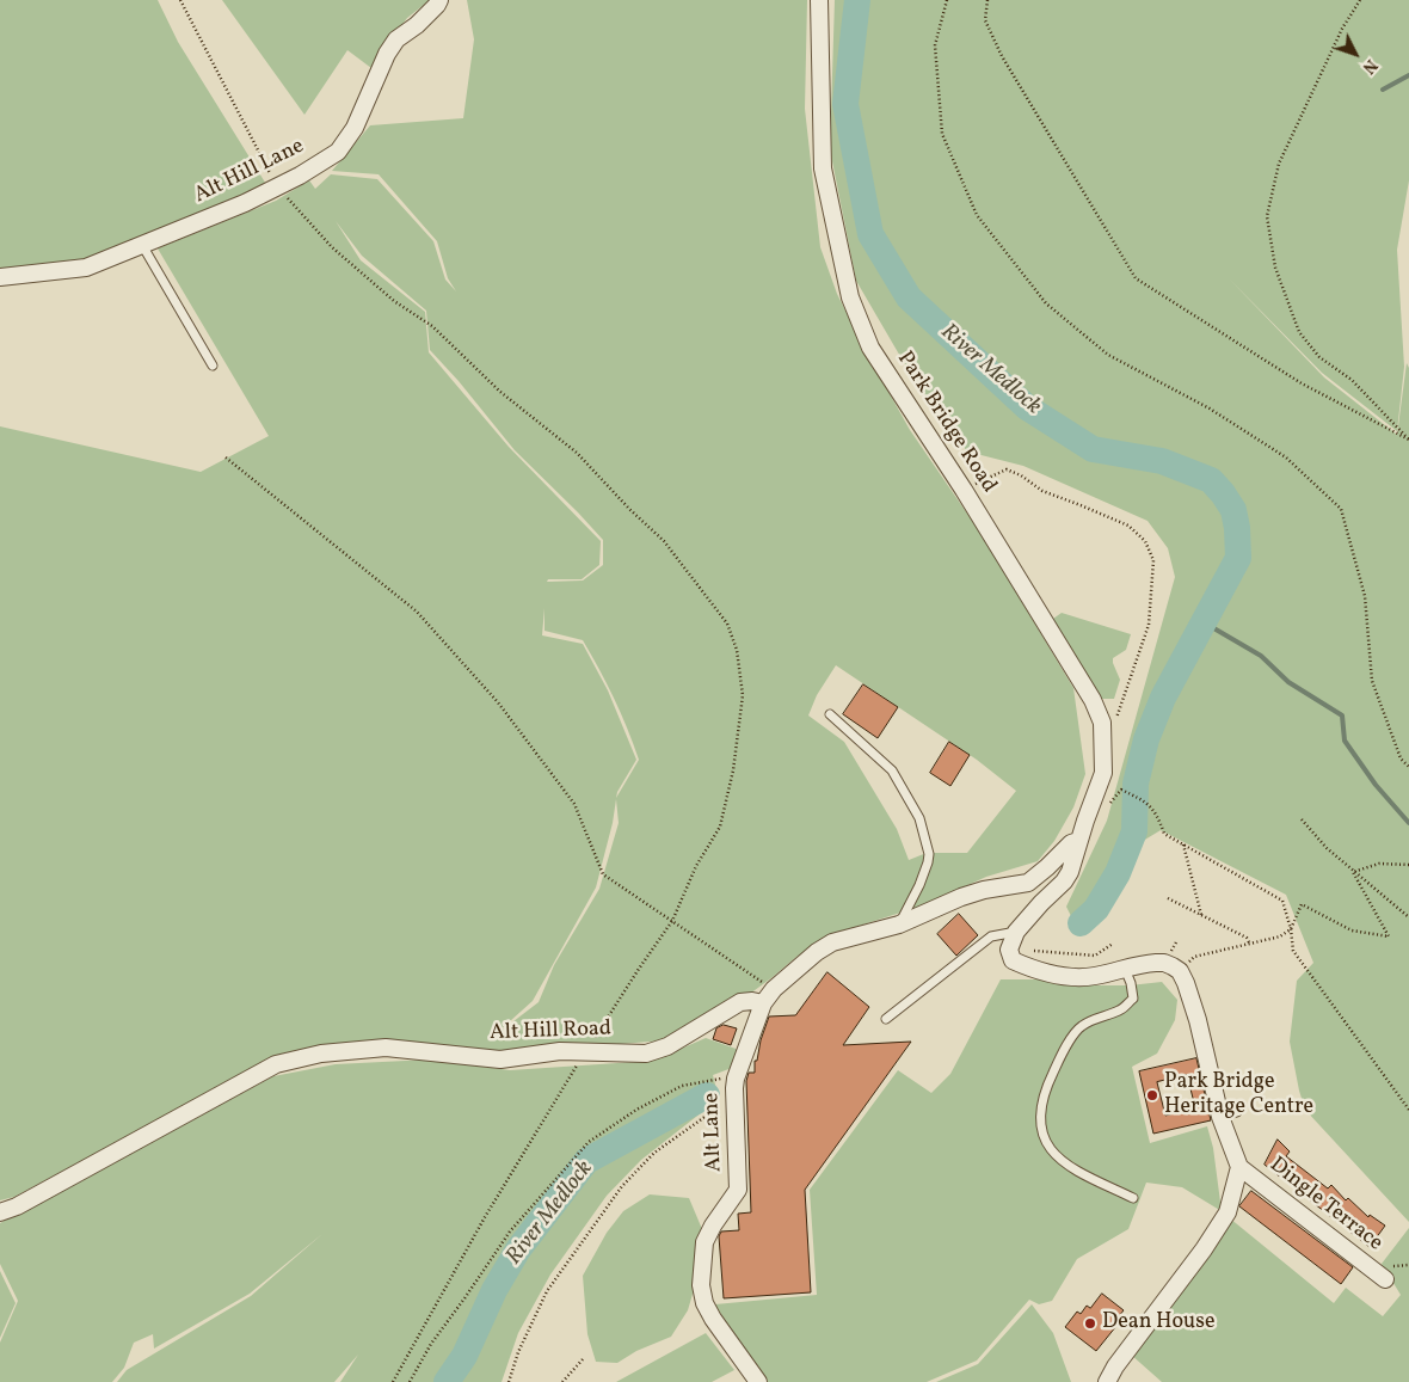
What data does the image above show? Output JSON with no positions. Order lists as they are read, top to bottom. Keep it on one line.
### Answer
{"streets":{"street":["Alt Hill Lane","Park Bridge Road","Alt Hill Road","Alt Lane","Dingle Terrace"]},"crossings":[["Alt Hill Road","Alt Lane"]],"water":["River Medlock"],"places":["Park Bridge Heritage Centre","Dean House"],"north":"bottom right"}
